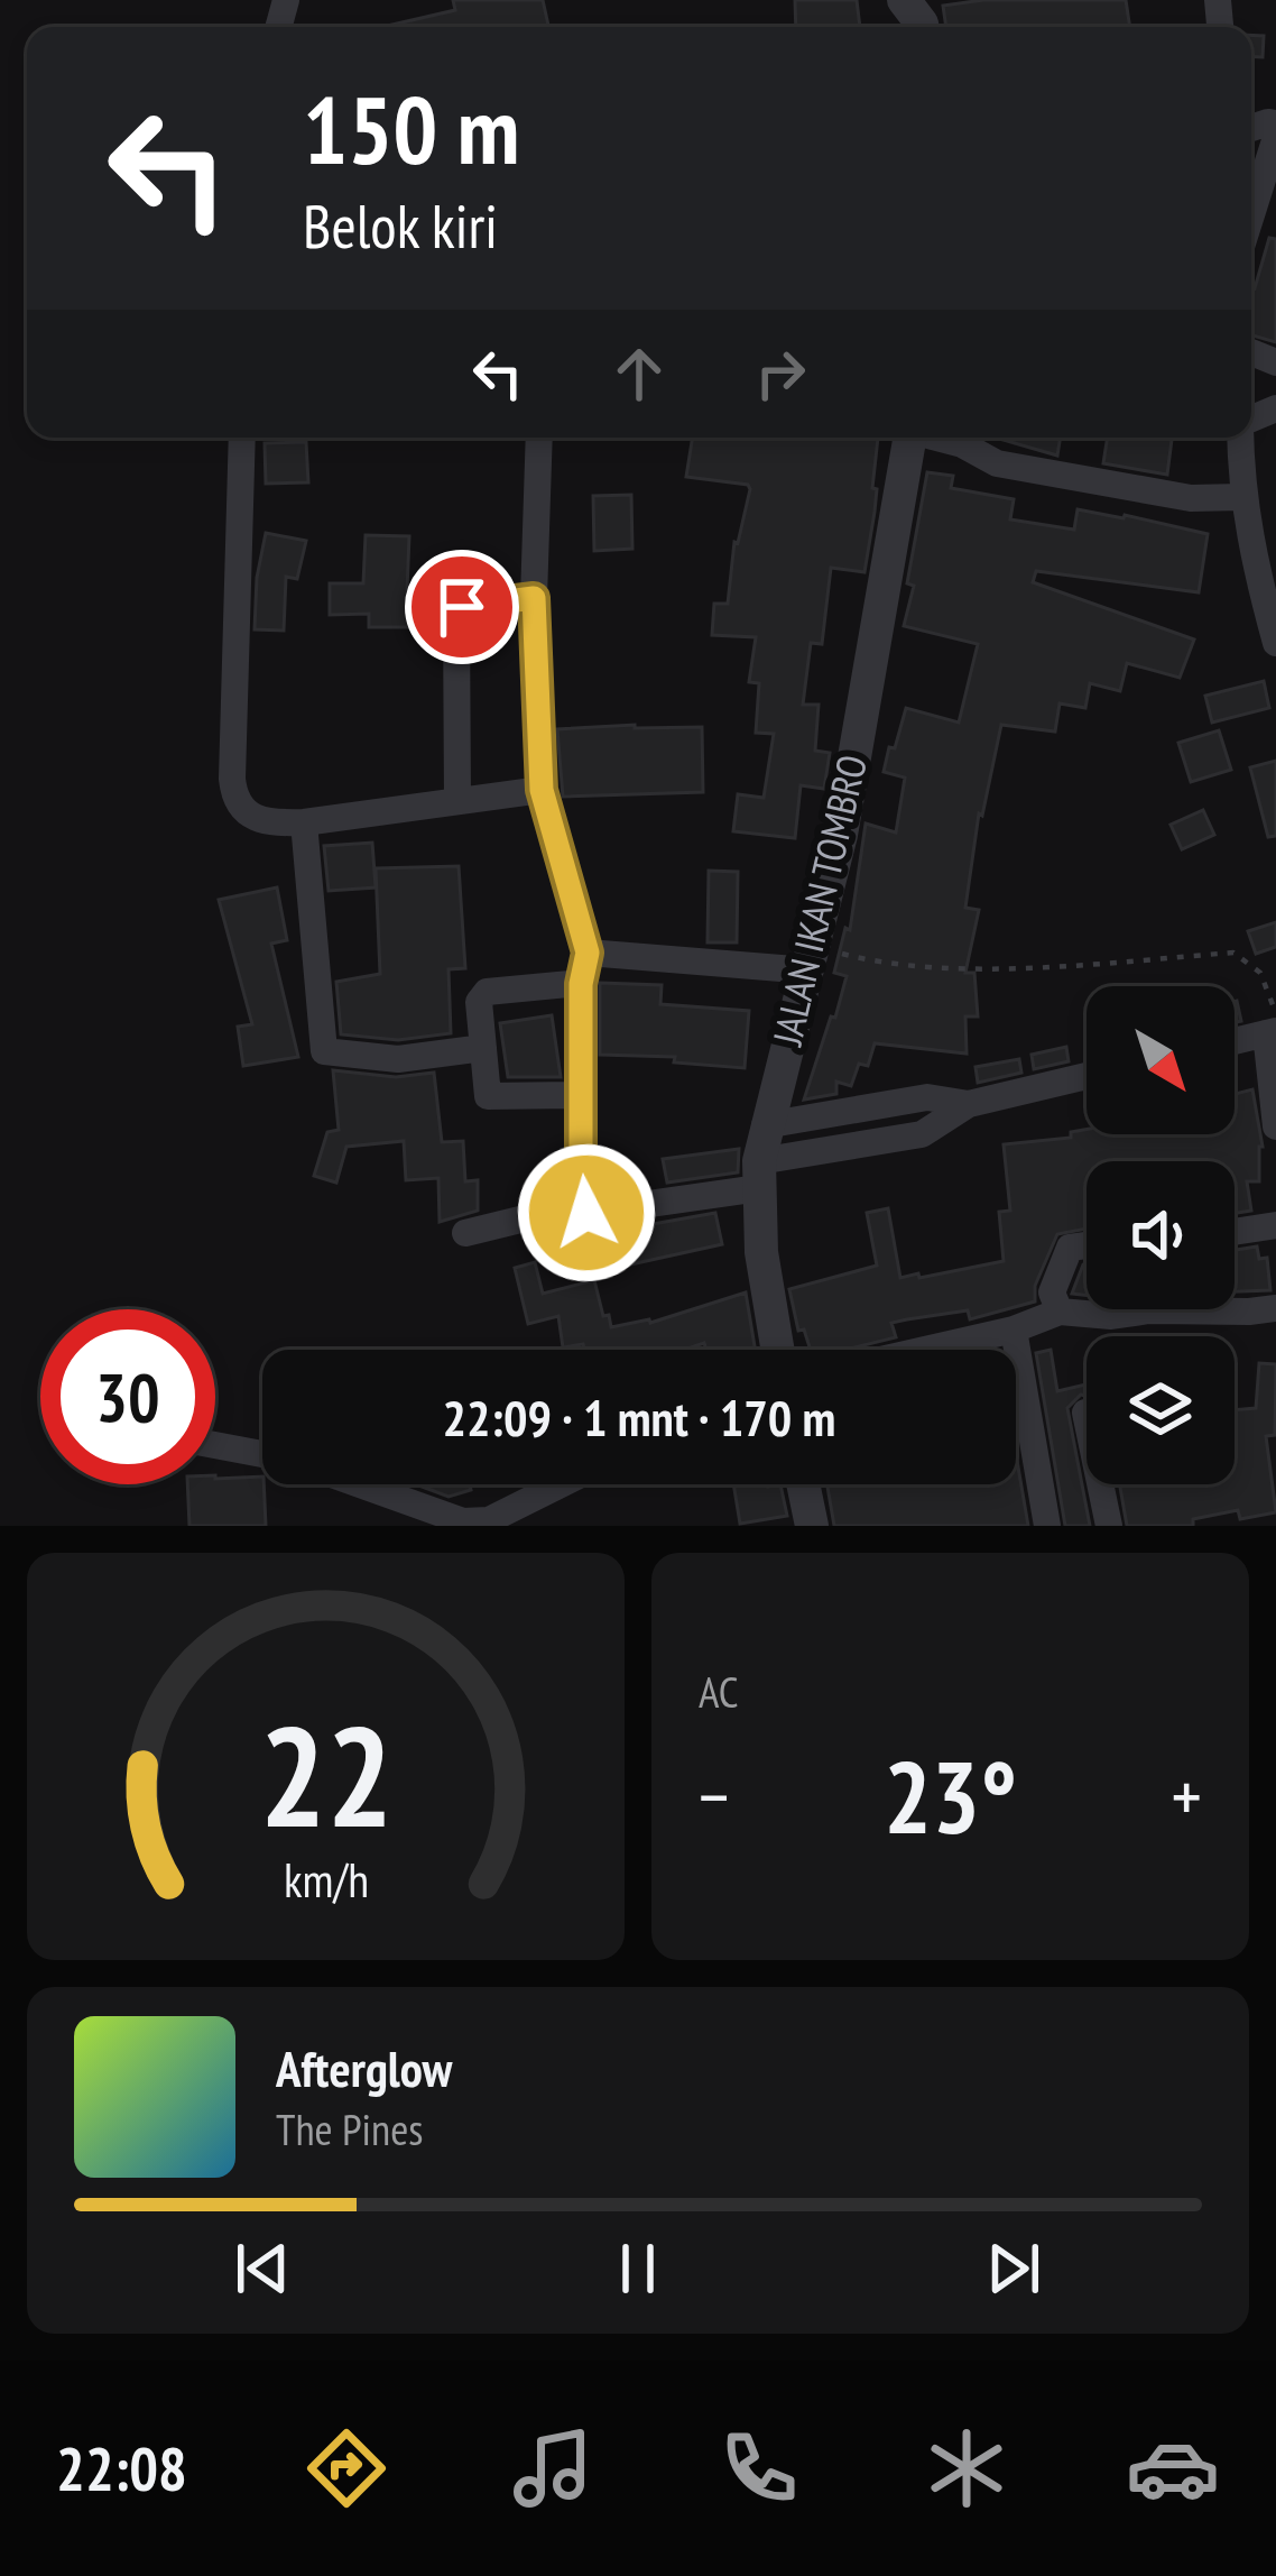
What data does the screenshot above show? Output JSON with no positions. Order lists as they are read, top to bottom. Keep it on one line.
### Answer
{"streets":{"street":["JALAN IKAN TOMBRO"]},"north":"bottom right","page":{"turn":["150 m","Belok kiri"],"limit":"30","trip":"22:09 · 1 mnt · 170 m","tile":"AC","heat":["−","23°","+"],"song":["Afterglow","The Pines"],"tabs":"22:08","gauge":["22","km/h"]}}
